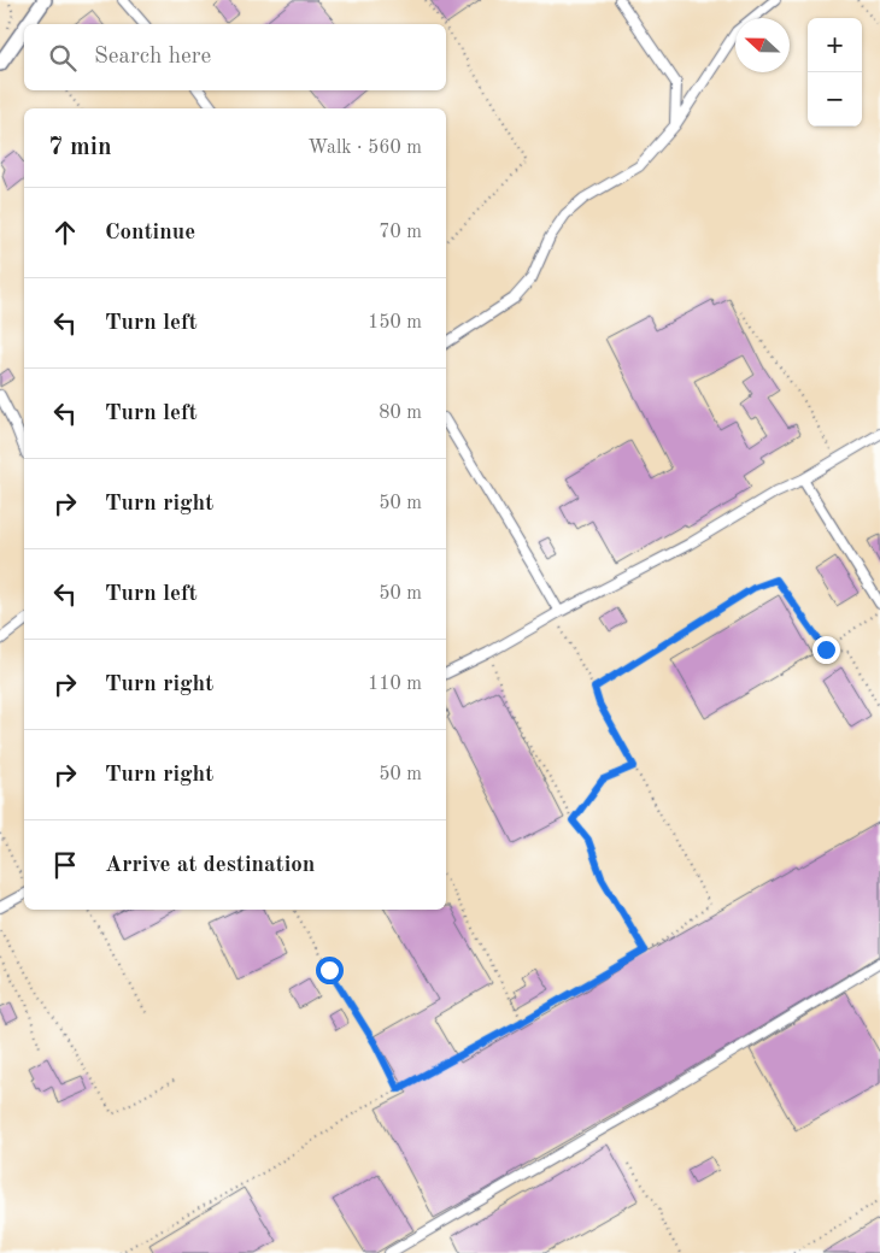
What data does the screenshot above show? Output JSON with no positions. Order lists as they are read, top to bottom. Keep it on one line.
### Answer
{"north":"left","page":{"map_buttons":["+","−"],"search":"Search here","heading":["7 min","Walk · 560 m"],"list":[["Continue","70 m"],["Turn left","150 m"],["Turn left","80 m"],["Turn right","50 m"],["Turn left","50 m"],["Turn right","110 m"],["Turn right","50 m"],"Arrive at destination"]}}
